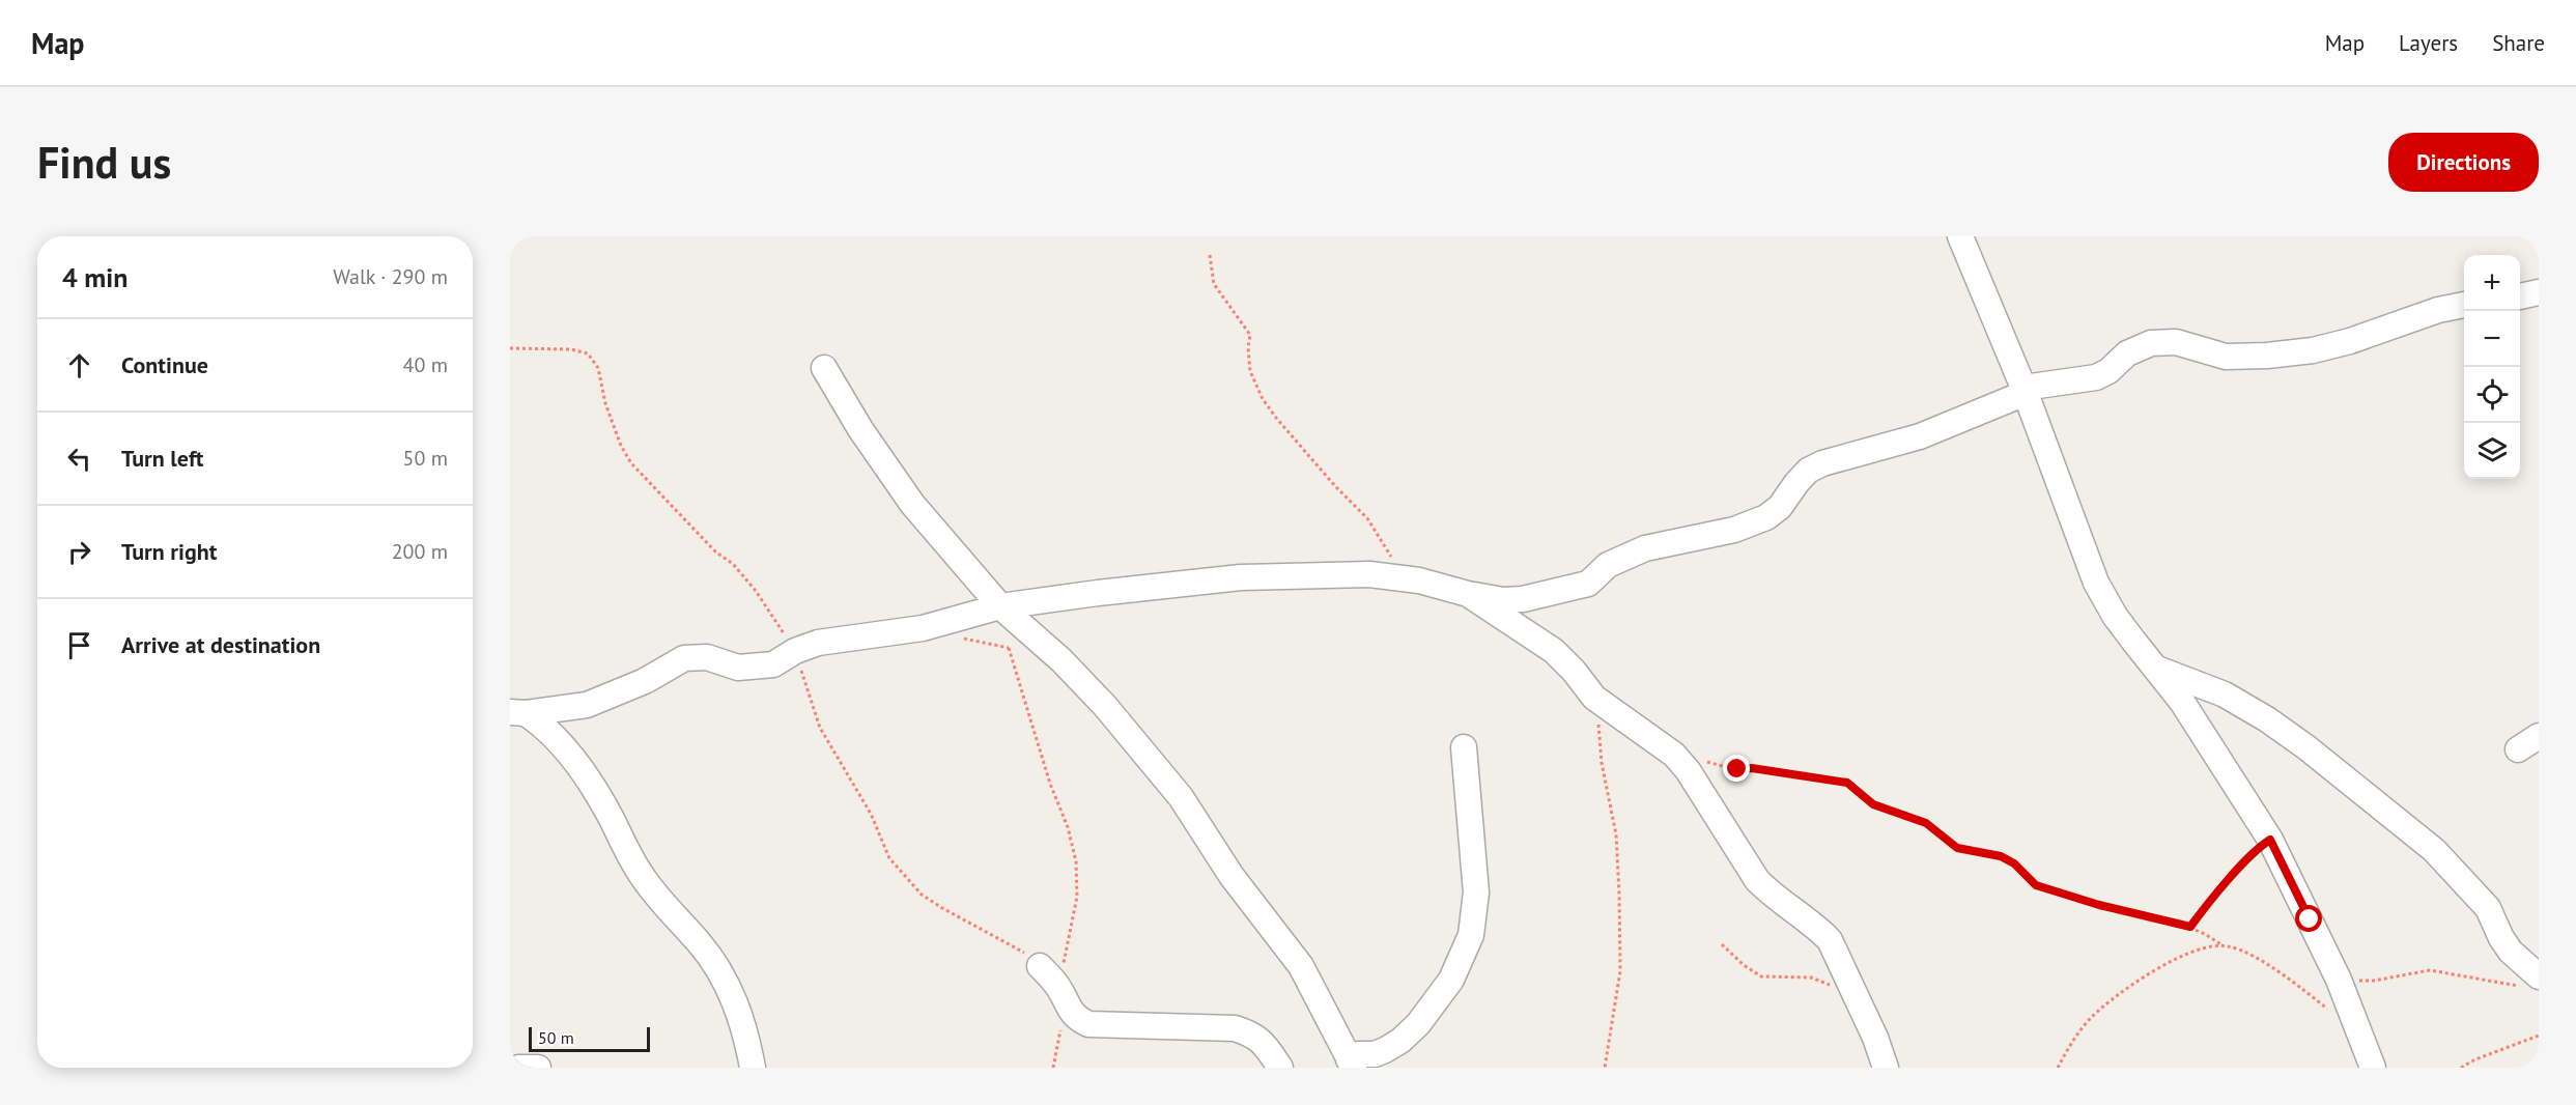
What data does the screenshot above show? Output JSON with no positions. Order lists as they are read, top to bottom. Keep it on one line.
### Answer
{"scale_bar":"50 m","page":{"header":"Map","nav":["Map","Layers","Share"],"buttons":"Directions","title":"Find us","heading":["4 min","Walk · 290 m"],"map_buttons":["+","−"],"list":[["Continue","40 m"],["Turn left","50 m"],["Turn right","200 m"],"Arrive at destination"],"scale":"50 m"}}
